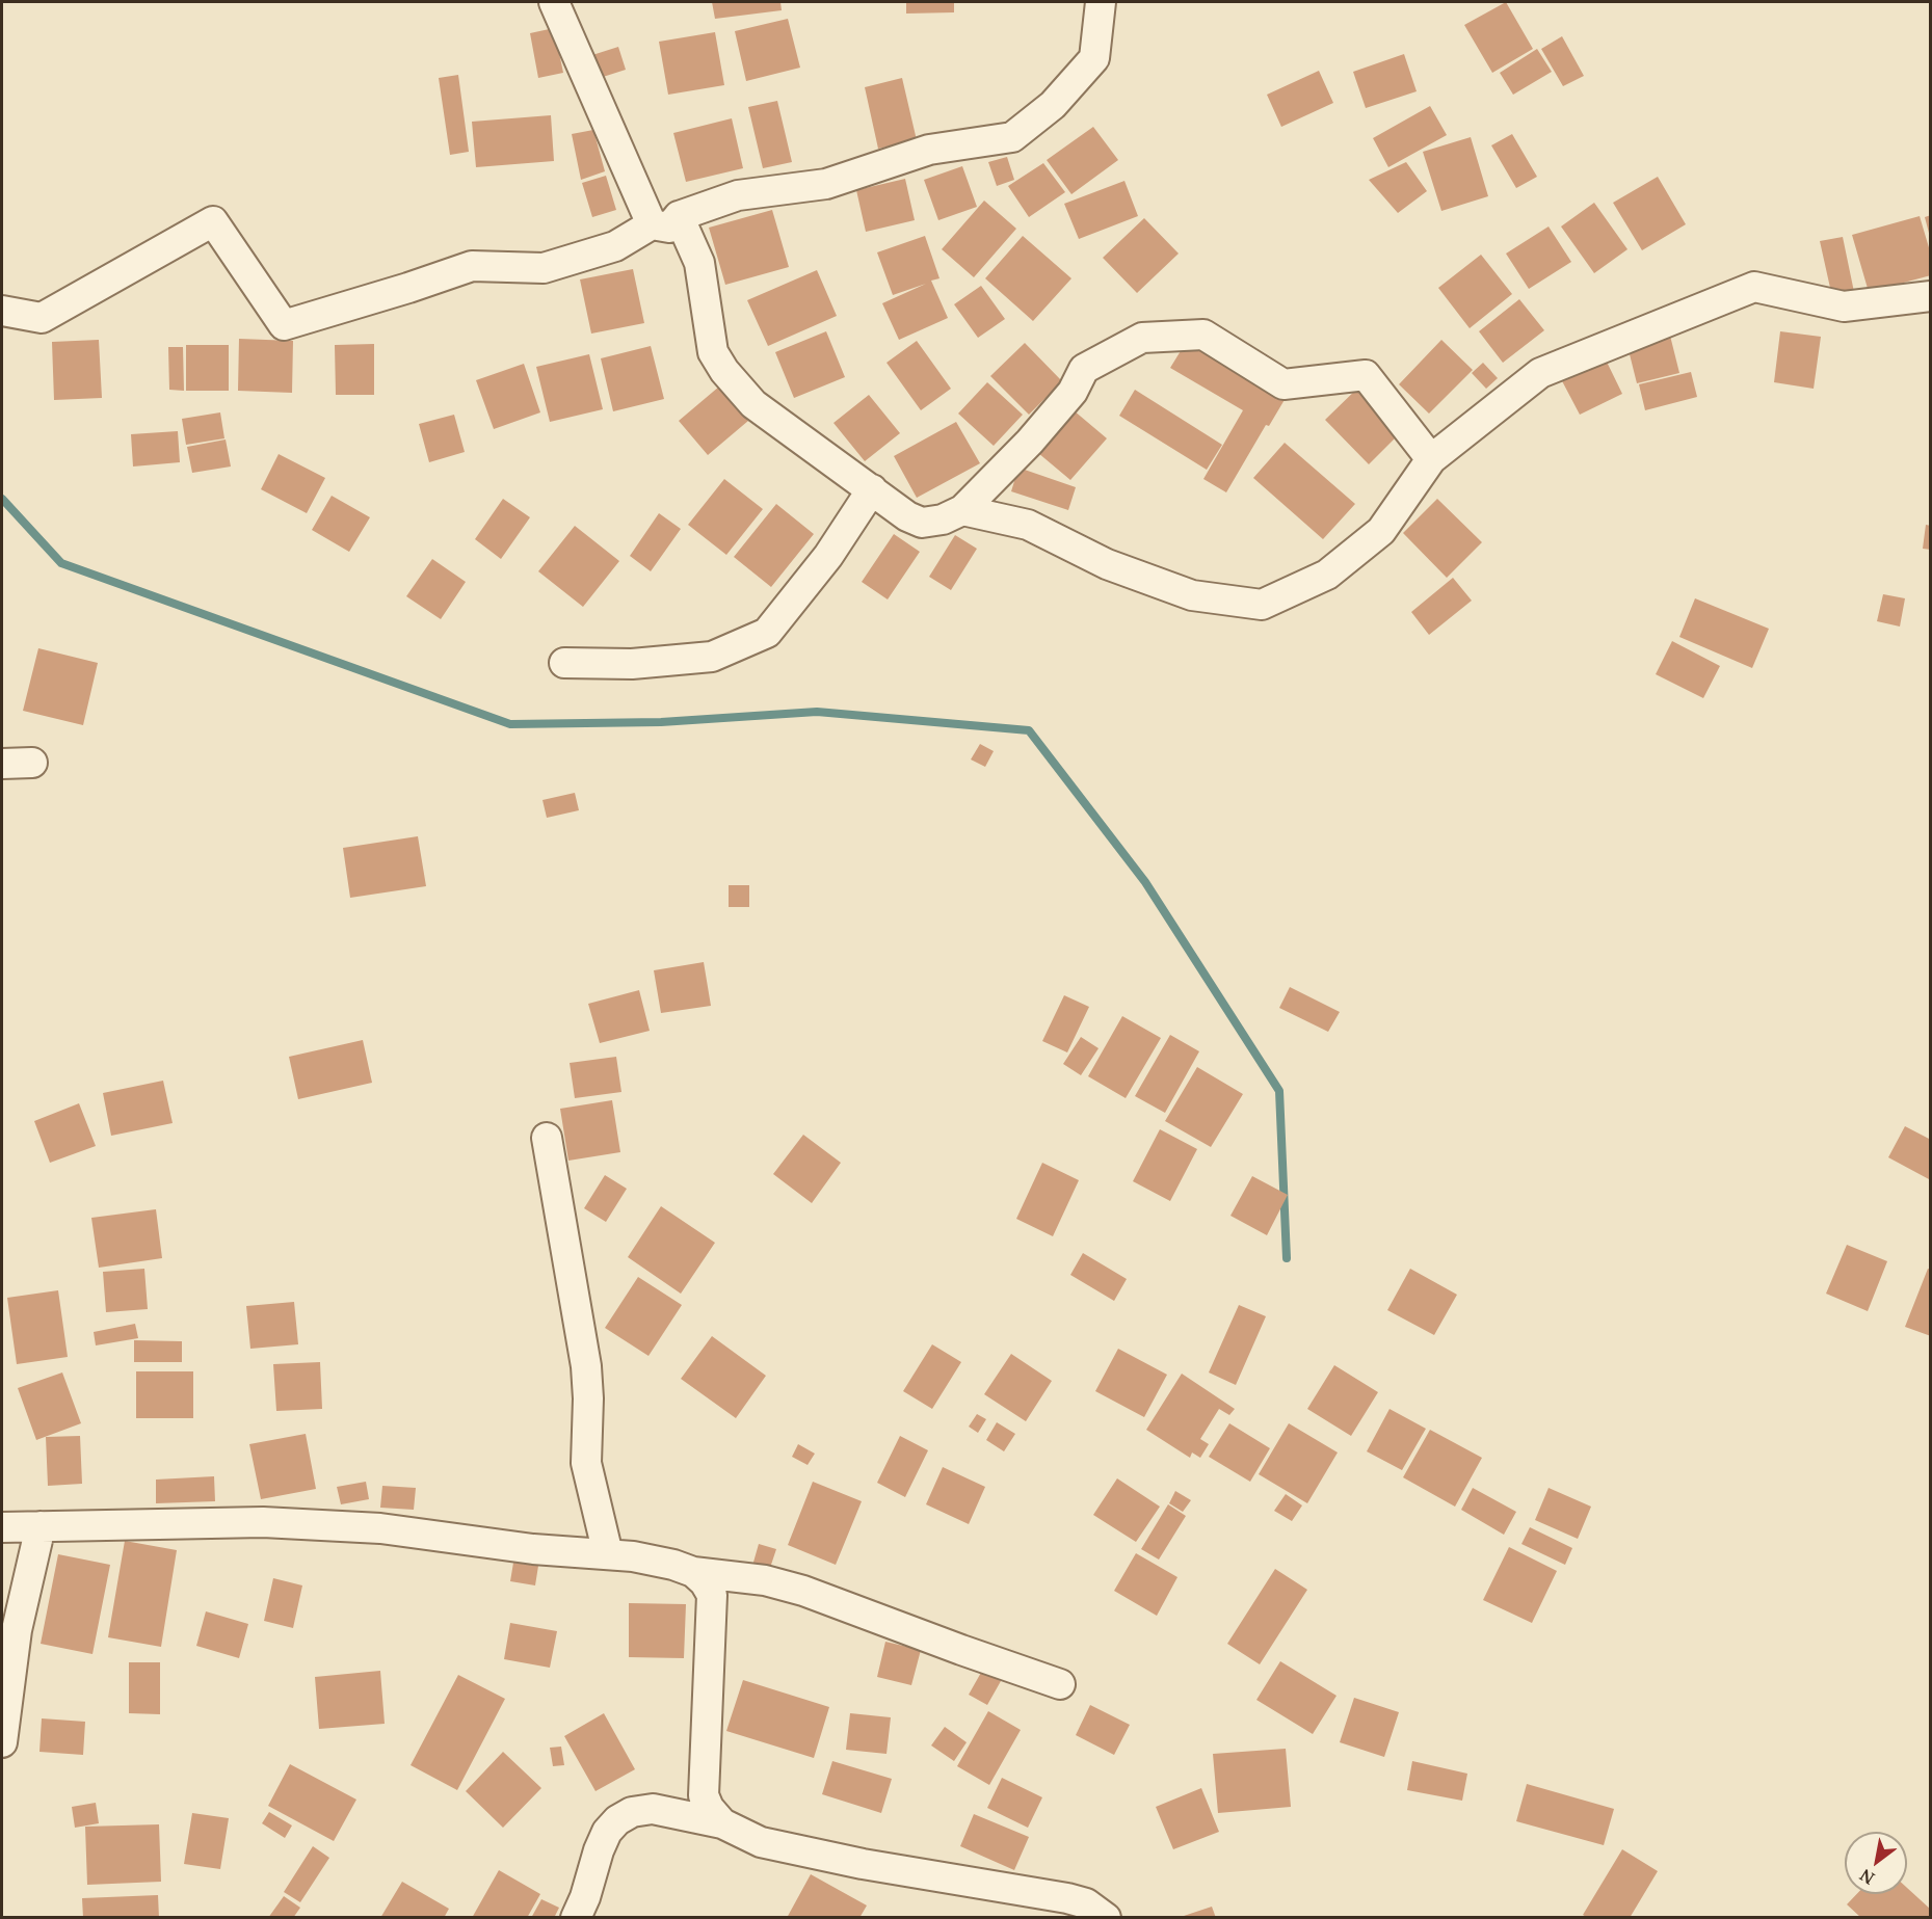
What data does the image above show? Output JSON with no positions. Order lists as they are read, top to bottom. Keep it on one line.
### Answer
{"north":"bottom left"}
